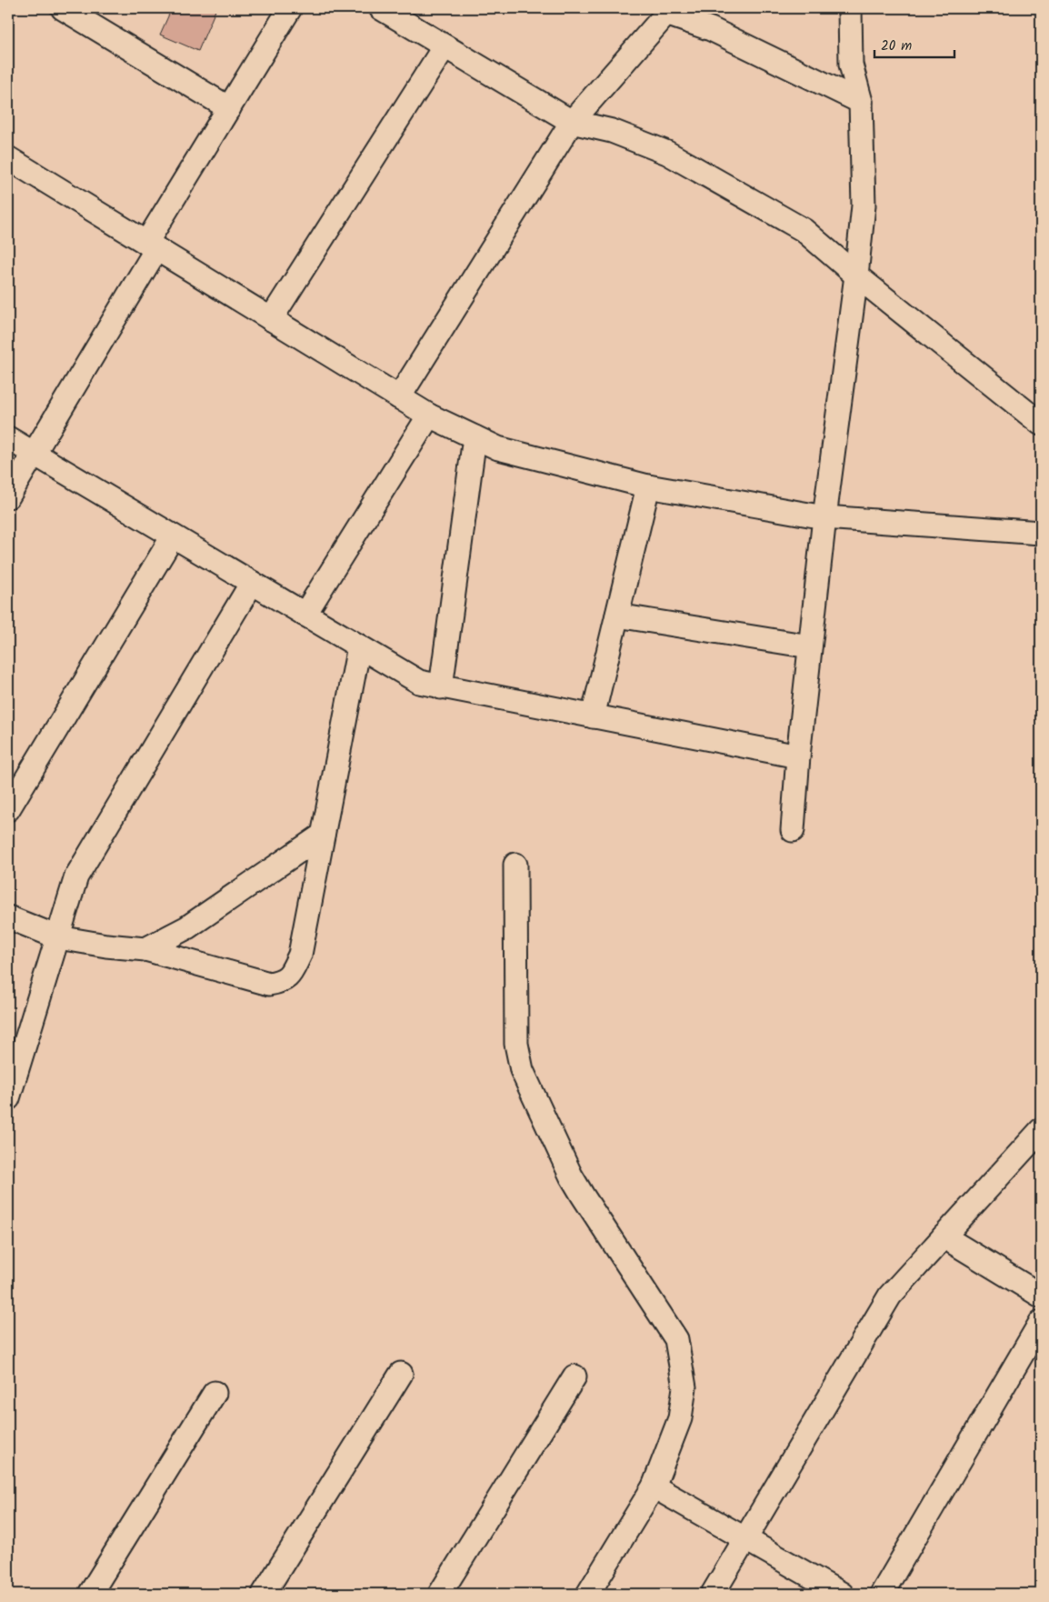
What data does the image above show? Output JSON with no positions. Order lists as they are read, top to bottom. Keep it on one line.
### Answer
{"scale_bar":"20 m"}
